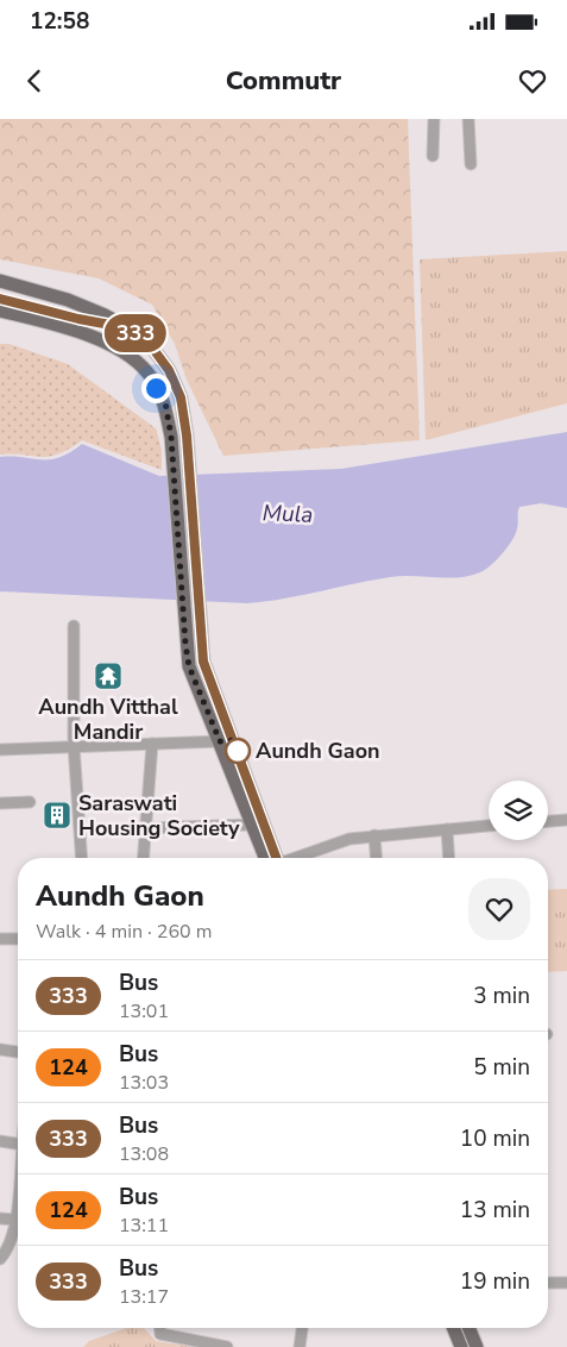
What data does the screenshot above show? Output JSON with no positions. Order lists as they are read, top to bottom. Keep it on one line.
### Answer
{"water":["Mula"],"places":{"temple":["Aundh Vitthal Mandir"],"other":["Aundh Gaon"],"building":["Saraswati Housing Society"]},"lines":["bus line 333"],"page":{"status":"12:58","header":"Commutr","on_map":"333","heading":["Aundh Gaon","Walk · 4 min · 260 m"],"list":[{"mark":"333","name":"Bus","note":"13:01","value":"3 min"},{"mark":"124","name":"Bus","note":"13:03","value":"5 min"},{"mark":"333","name":"Bus","note":"13:08","value":"10 min"},{"mark":"124","name":"Bus","note":"13:11","value":"13 min"},{"mark":"333","name":"Bus","note":"13:17","value":"19 min"}]}}
